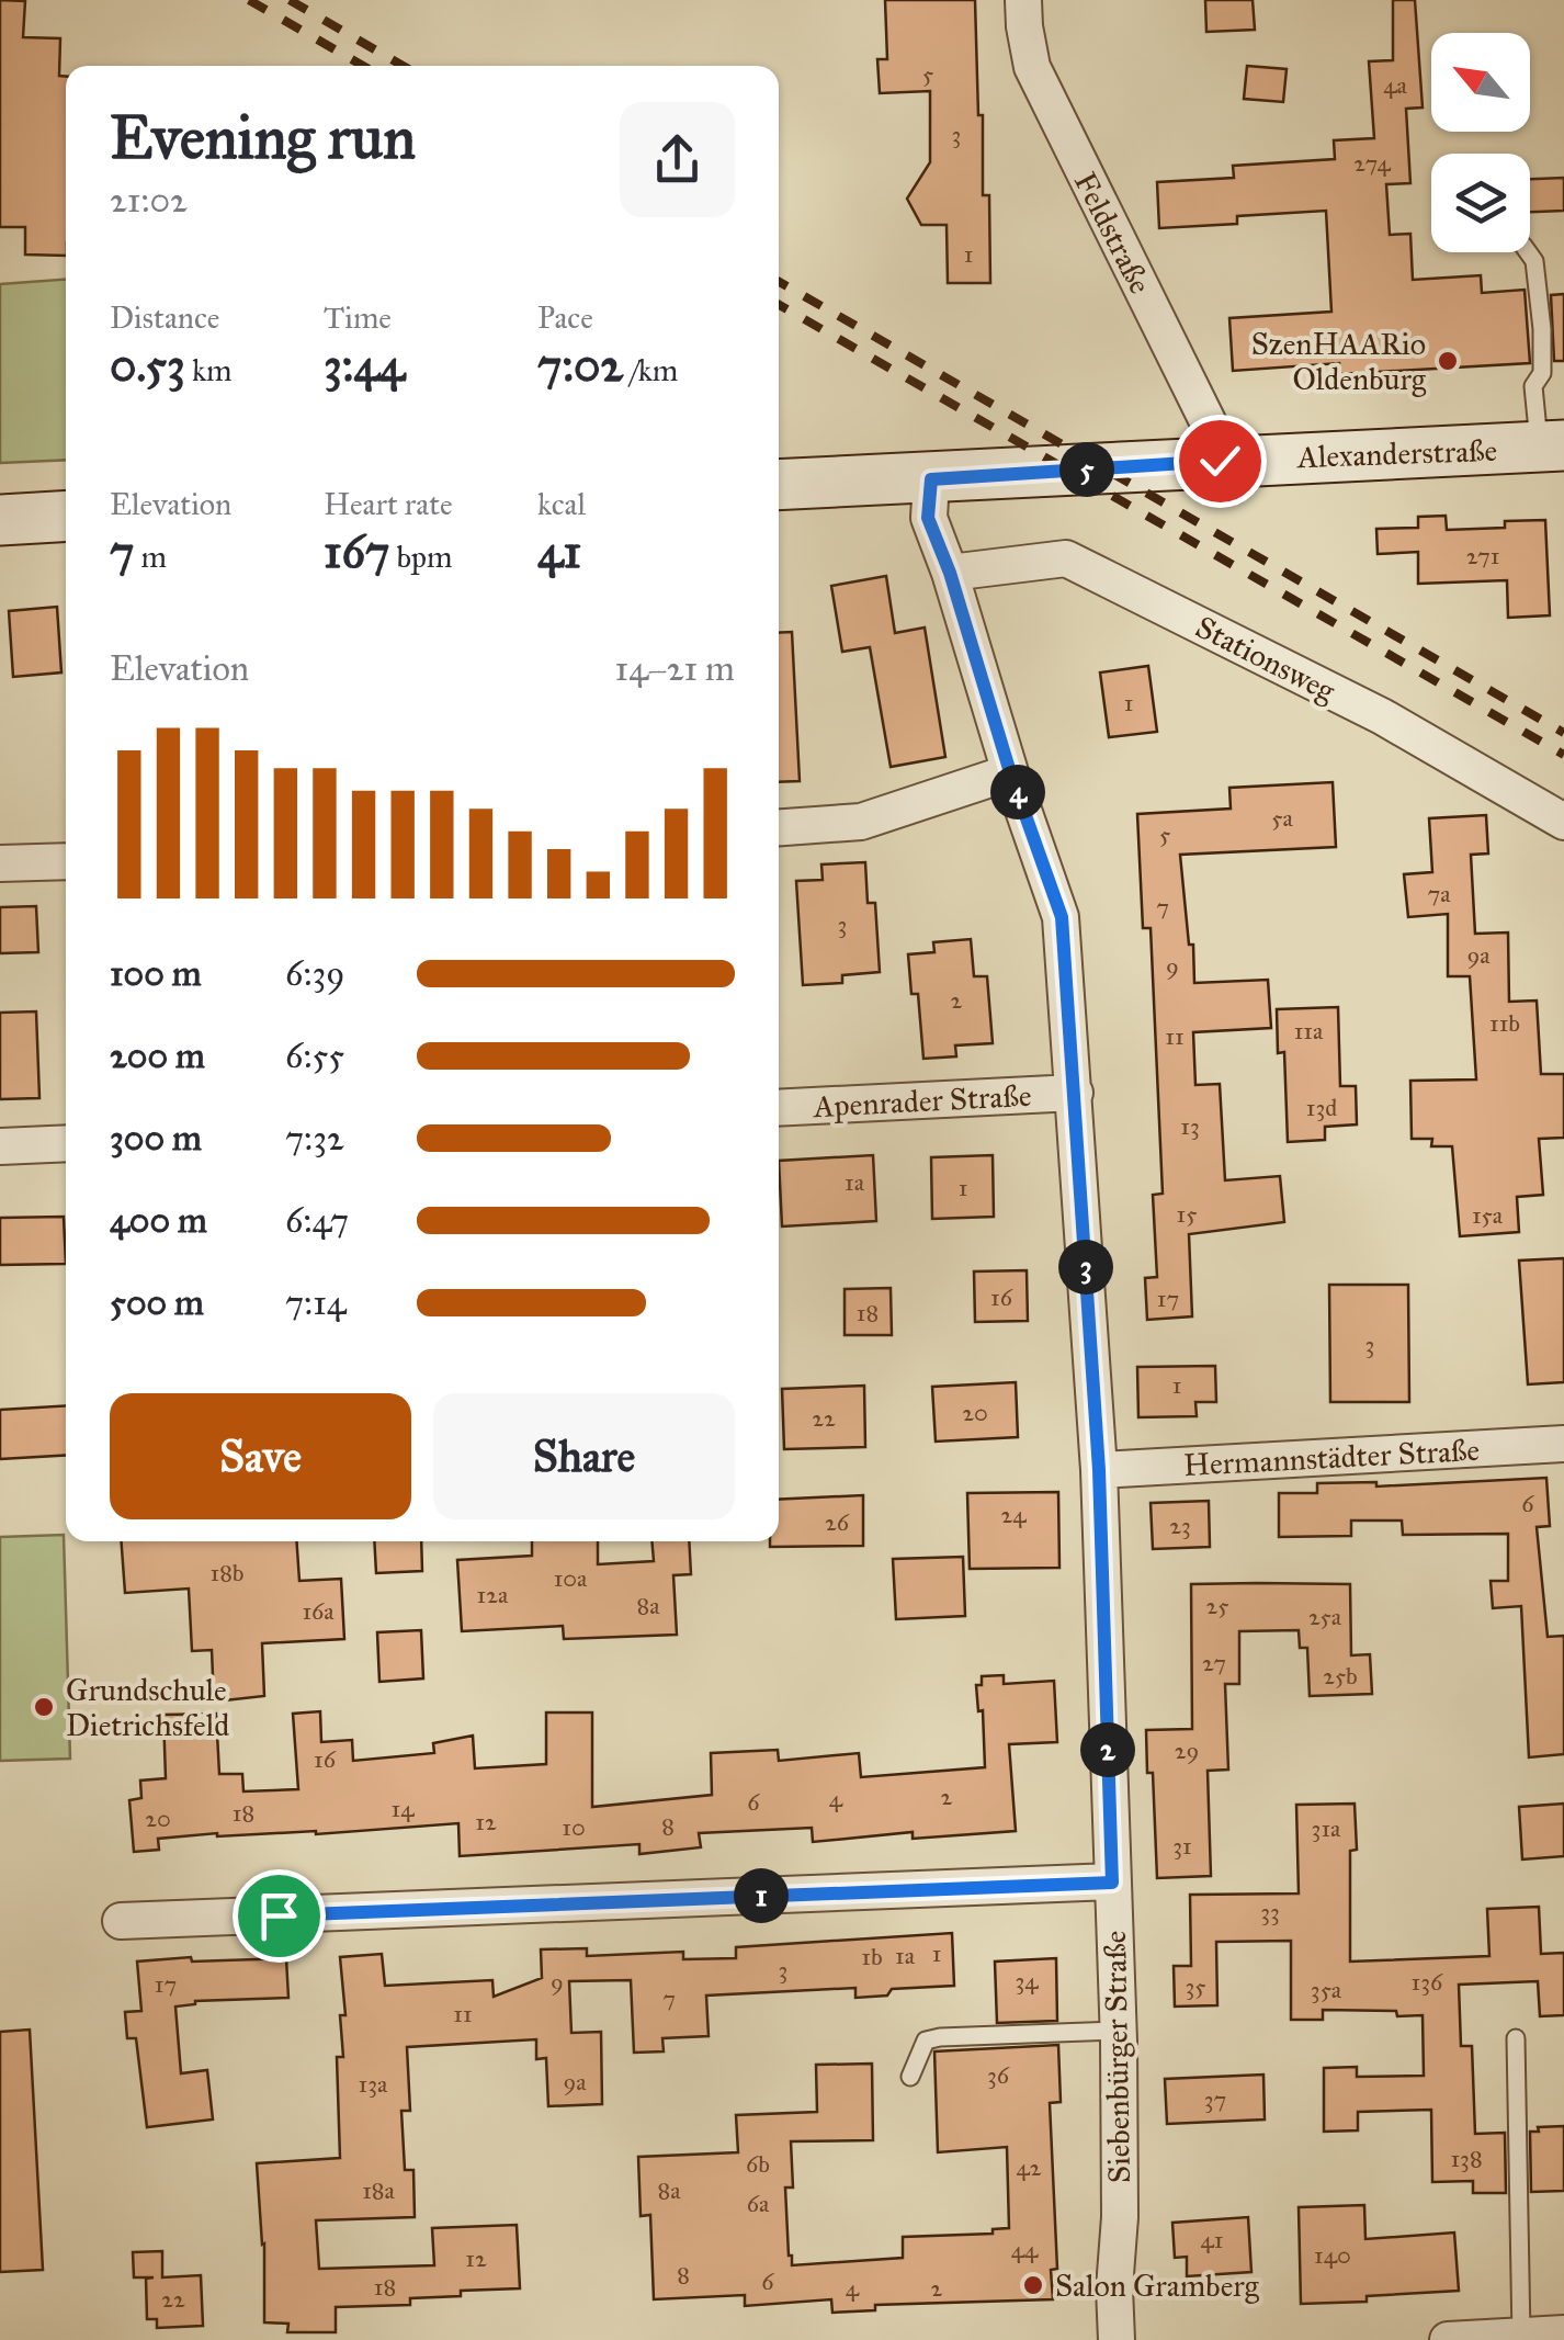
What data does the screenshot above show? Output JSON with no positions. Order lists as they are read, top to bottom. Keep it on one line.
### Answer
{"streets":{"main road":["Alexanderstraße"],"street":["Feldstraße","Stationsweg","Apenrader Straße","Hermannstädter Straße","Siebenbürger Straße"]},"crossings":[["Feldstraße","Alexanderstraße"],["Alexanderstraße","Siebenbürger Straße"],["Stationsweg","Siebenbürger Straße"],["Apenrader Straße","Siebenbürger Straße"],["Hermannstädter Straße","Siebenbürger Straße"]],"places":["SzenHAARio Oldenburg","Grundschule Dietrichsfeld","Salon Gramberg"],"house_numbers":["5","4a","3","274","1","271","1","5a","5","7a","7","3","9a","9","2","11b","11a","11","13d","13","1a","1","15","15a","16","17","18","3","1","20","22","6","24","26","23","18b","10a","12a","8a","25","16a","25a","27","25b","29","16","2","4","6","14","18","20","12","8","10","31a","31","33","1","1a","1b","3","34","9","136","17","35","35a","7","11","36","9a","13a","37","138","6b","42","18a","8a","6a","41","44","140","12","8","6","18","4","2","22"],"north":"top left","page":{"heading":["Evening run","21:02"],"stats":[["Distance","0.53 km"],["Time","3:44"],["Pace","7:02 /km"],["Elevation","7 m"],["Heart rate","167 bpm"],["kcal","41"]],"pins":["5","4","3","2","1"],"chart":["Elevation","14–21 m"],"list":[{"name":"100 m","note":"6:39"},{"name":"200 m","note":"6:55"},{"name":"300 m","note":"7:32"},{"name":"400 m","note":"6:47"},{"name":"500 m","note":"7:14"}],"buttons":["Save","Share"]}}
